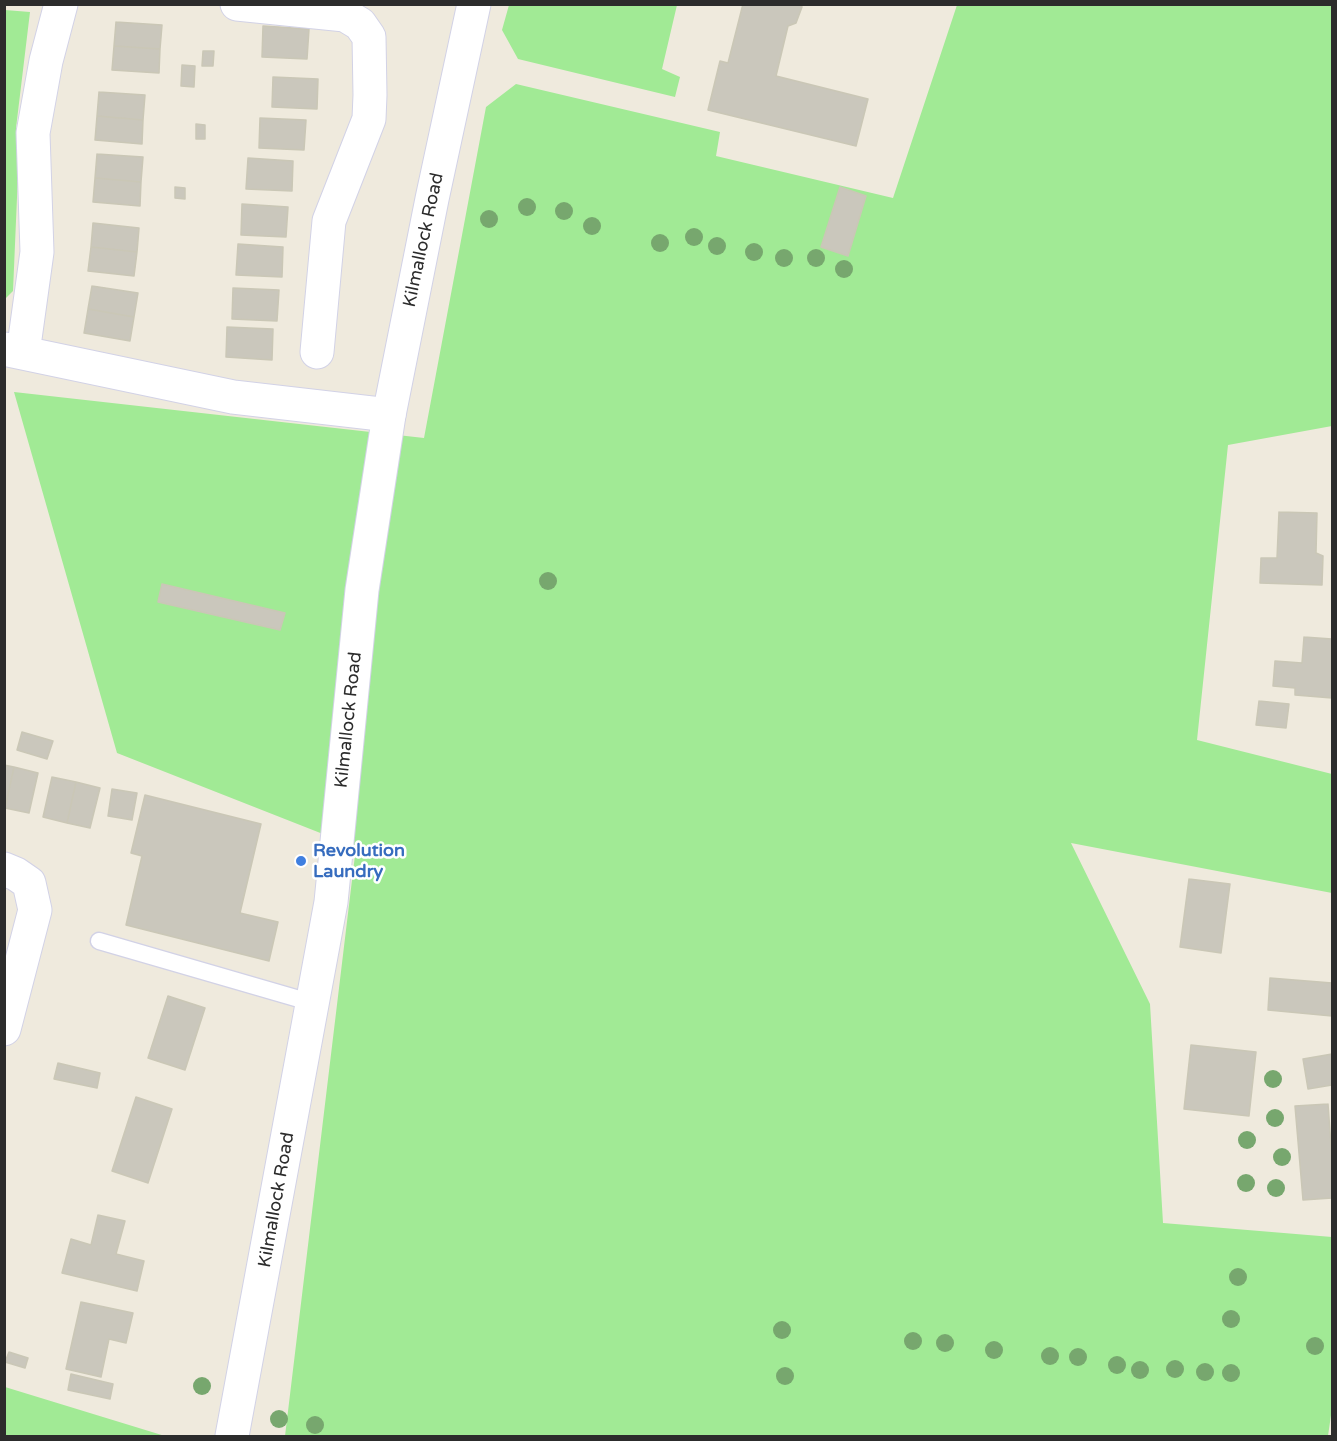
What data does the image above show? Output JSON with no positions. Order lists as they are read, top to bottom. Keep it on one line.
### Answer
{"streets":{"main road":["Kilmallock Road"]},"places":["Revolution Laundry"]}
